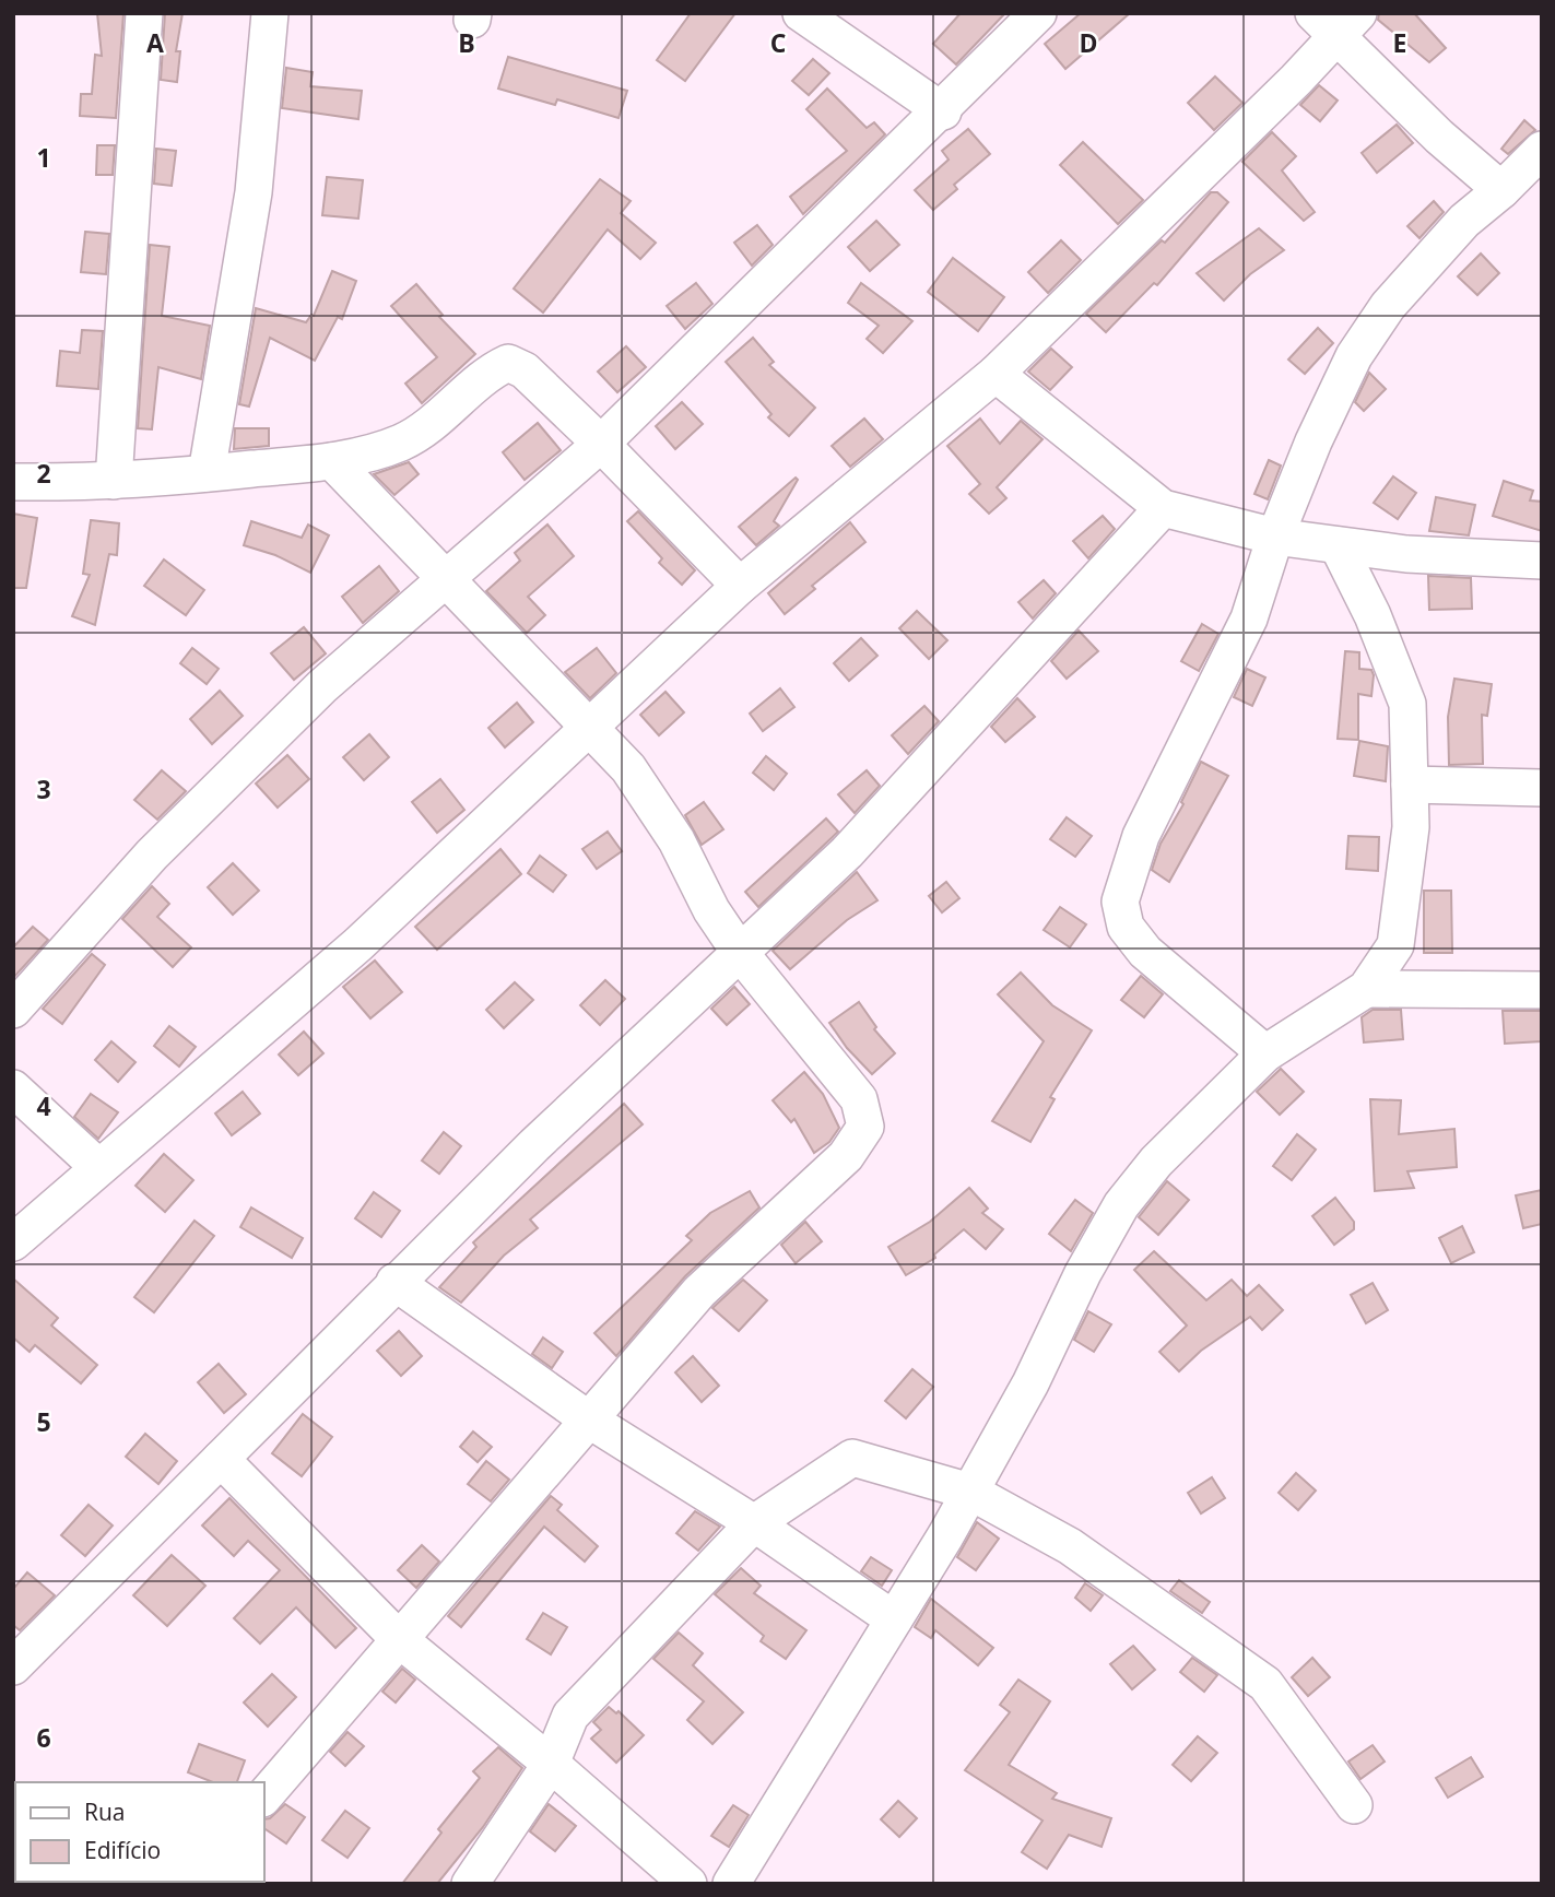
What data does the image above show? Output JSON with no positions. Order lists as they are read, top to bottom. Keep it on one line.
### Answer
{"legend":["Rua","Edifício"],"grid":{"columns":["A","B","C","D","E"],"rows":["1","2","3","4","5","6"]}}
